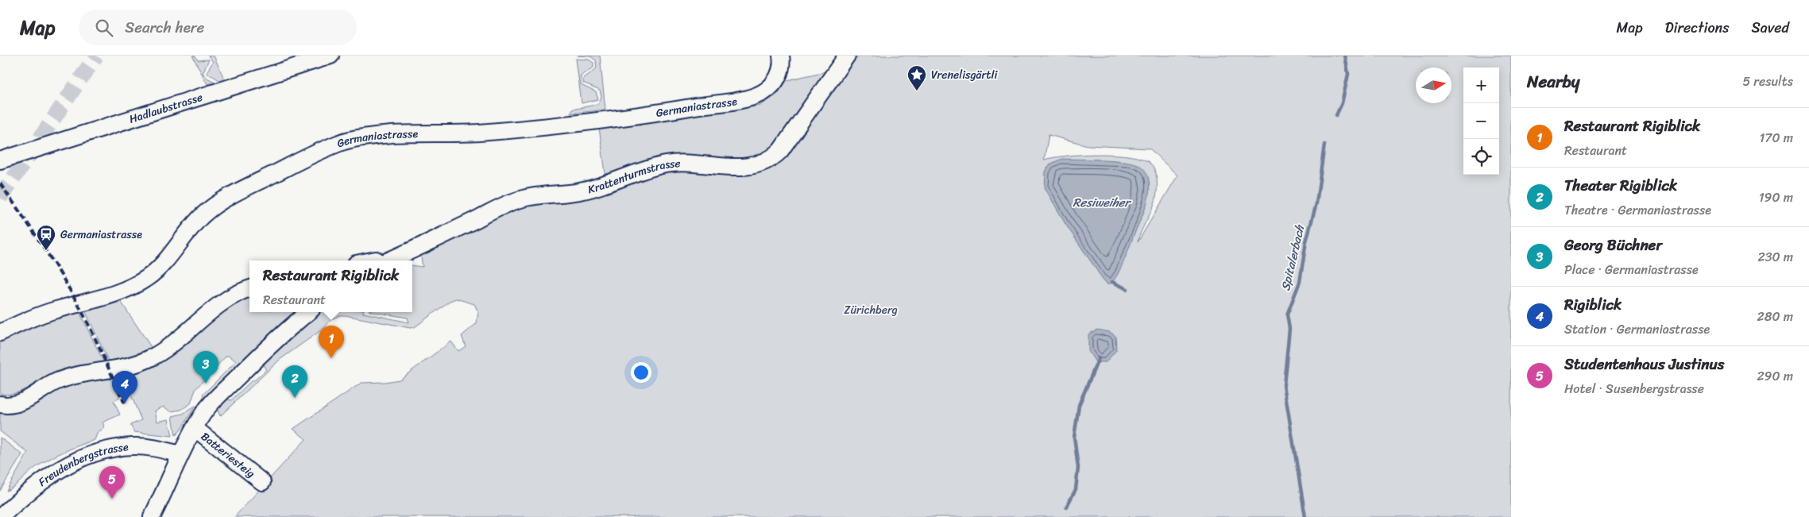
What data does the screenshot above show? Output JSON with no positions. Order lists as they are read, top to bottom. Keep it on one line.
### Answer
{"streets":{"street":["Germaniastrasse","Hadlaubstrasse","Krattenturmstrasse","Batteriesteig","Freudenbergstrasse"]},"water":["Resiweiher","Spitalerbach"],"parks":["Zürichberg"],"places":{"place":["Vrenelisgärtli"],"station":["Germaniastrasse"]},"north":"right","page":{"header":"Map","search":"Search here","nav":["Map","Directions","Saved"],"heading":["Nearby","5 results"],"map_buttons":["+","−"],"list":[{"mark":"1","name":"Restaurant Rigiblick","note":"Restaurant","value":"170 m"},{"mark":"2","name":"Theater Rigiblick","note":"Theatre · Germaniastrasse","value":"190 m"},{"mark":"3","name":"Georg Büchner","note":"Place · Germaniastrasse","value":"230 m"},{"mark":"4","name":"Rigiblick","note":"Station · Germaniastrasse","value":"280 m"},{"mark":"5","name":"Studentenhaus Justinus","note":"Hotel · Susenbergstrasse","value":"290 m"}],"popup":["Restaurant Rigiblick","Restaurant"],"pins":["1","3","2","4","5"]}}
